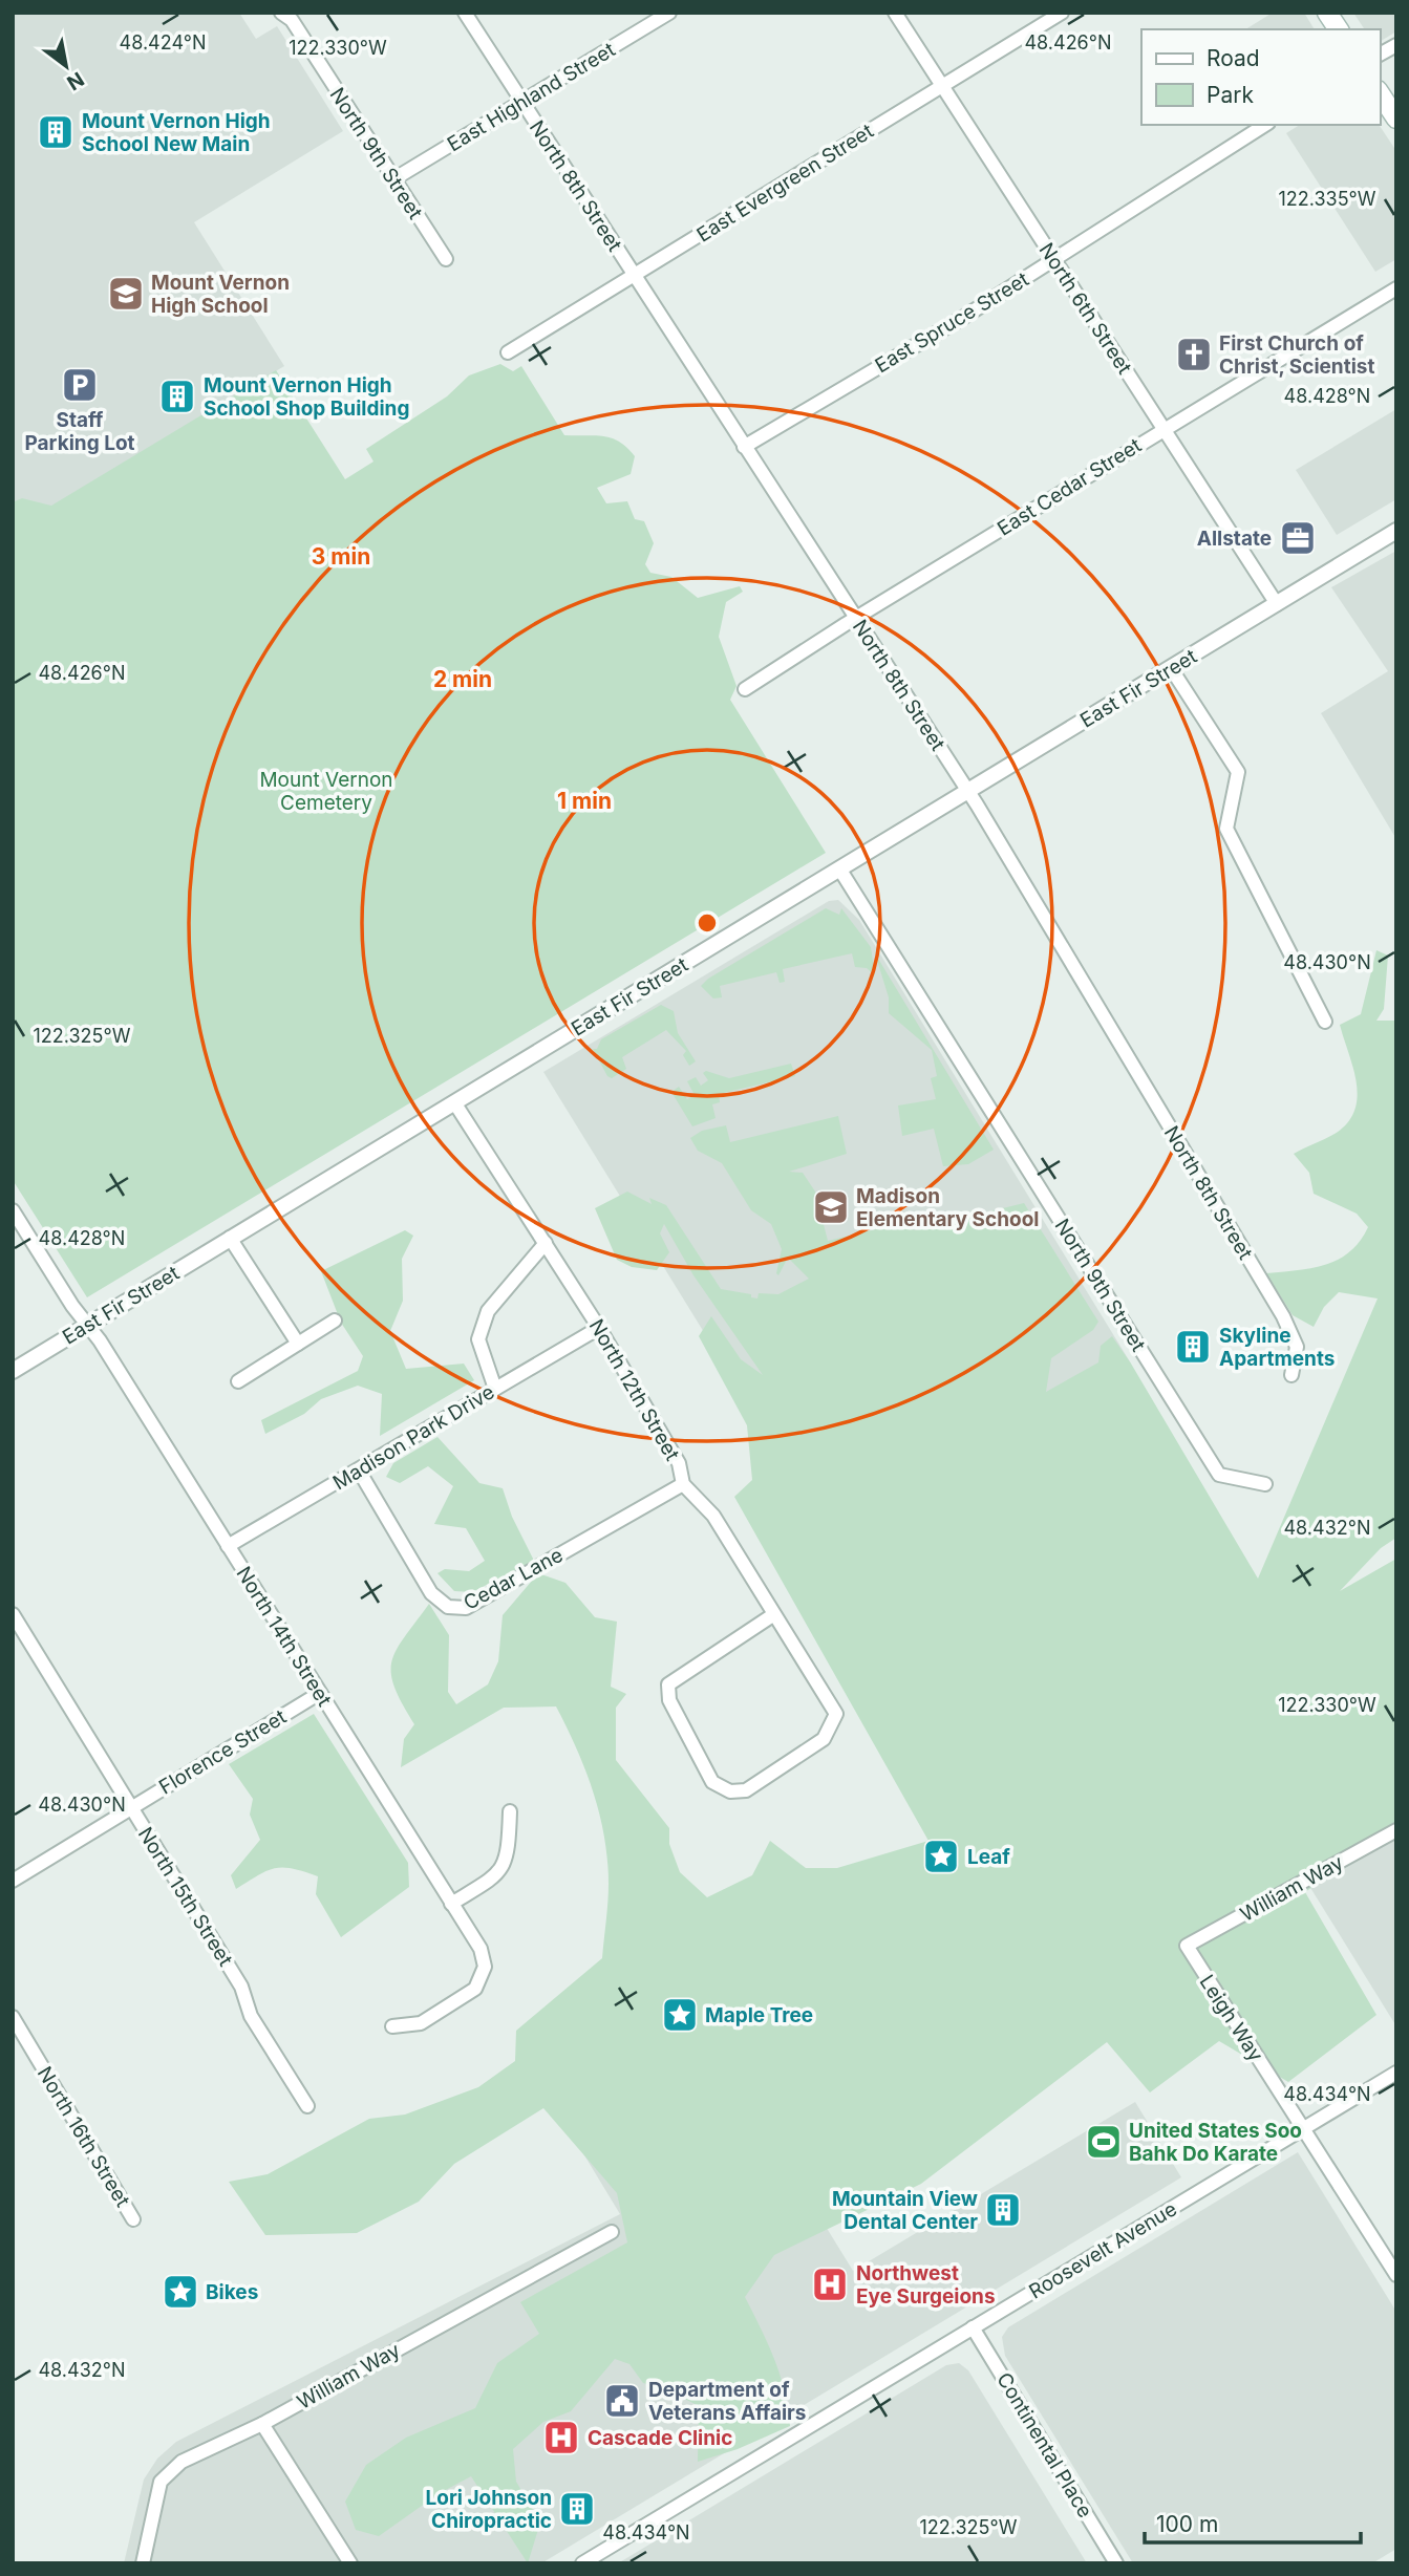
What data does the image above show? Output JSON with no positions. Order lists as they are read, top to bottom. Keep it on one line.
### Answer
{"streets":{"street":["East Highland Street","North 9th Street","East Evergreen Street","North 8th Street","North 6th Street","East Spruce Street","East Cedar Street","East Fir Street","North 12th Street","Madison Park Drive","Cedar Lane","North 14th Street","Florence Street","William Way","North 15th Street","Leigh Way","North 16th Street","Roosevelt Avenue","Continental Place"]},"crossings":[["East Highland Street","North 9th Street"],["East Highland Street","North 8th Street"],["North 9th Street","East Fir Street"],["East Evergreen Street","North 8th Street"],["East Evergreen Street","North 6th Street"],["North 8th Street","East Spruce Street"],["North 8th Street","East Cedar Street"],["North 8th Street","East Fir Street"],["North 6th Street","East Spruce Street"],["North 6th Street","East Cedar Street"],["North 6th Street","East Fir Street"],["East Fir Street","North 12th Street"],["East Fir Street","North 14th Street"],["North 12th Street","Madison Park Drive"],["North 12th Street","Cedar Lane"],["Madison Park Drive","Cedar Lane"],["Madison Park Drive","North 14th Street"],["North 14th Street","Florence Street"],["Florence Street","North 15th Street"],["William Way","Leigh Way"],["Leigh Way","Roosevelt Avenue"],["Roosevelt Avenue","Continental Place"]],"parks":["Mount Vernon Cemetery"],"places":{"building":["Mount Vernon High School New Main","Mount Vernon High School Shop Building","Skyline Apartments","Mountain View Dental Center","Lori Johnson Chiropractic"],"school or university":["Mount Vernon High School","Madison Elementary School"],"church":["First Church of Christ, Scientist"],"parking":["Staff Parking Lot"],"office":["Allstate"],"place":["Leaf","Maple Tree","Bikes"],"sports":["United States Soo Bahk Do Karate"],"hospital":["Northwest Eye Surgeions","Cascade Clinic"],"public building":["Department of Veterans Affairs"]},"legend":["Road","Park"],"scale_bar":"100 m","north":"bottom right","coordinates":["48.424°N","48.426°N","122.330°W","122.335°W","48.428°N","48.430°N","122.325°W","48.432°N","48.434°N"],"rings":["3 min","2 min","1 min"]}
